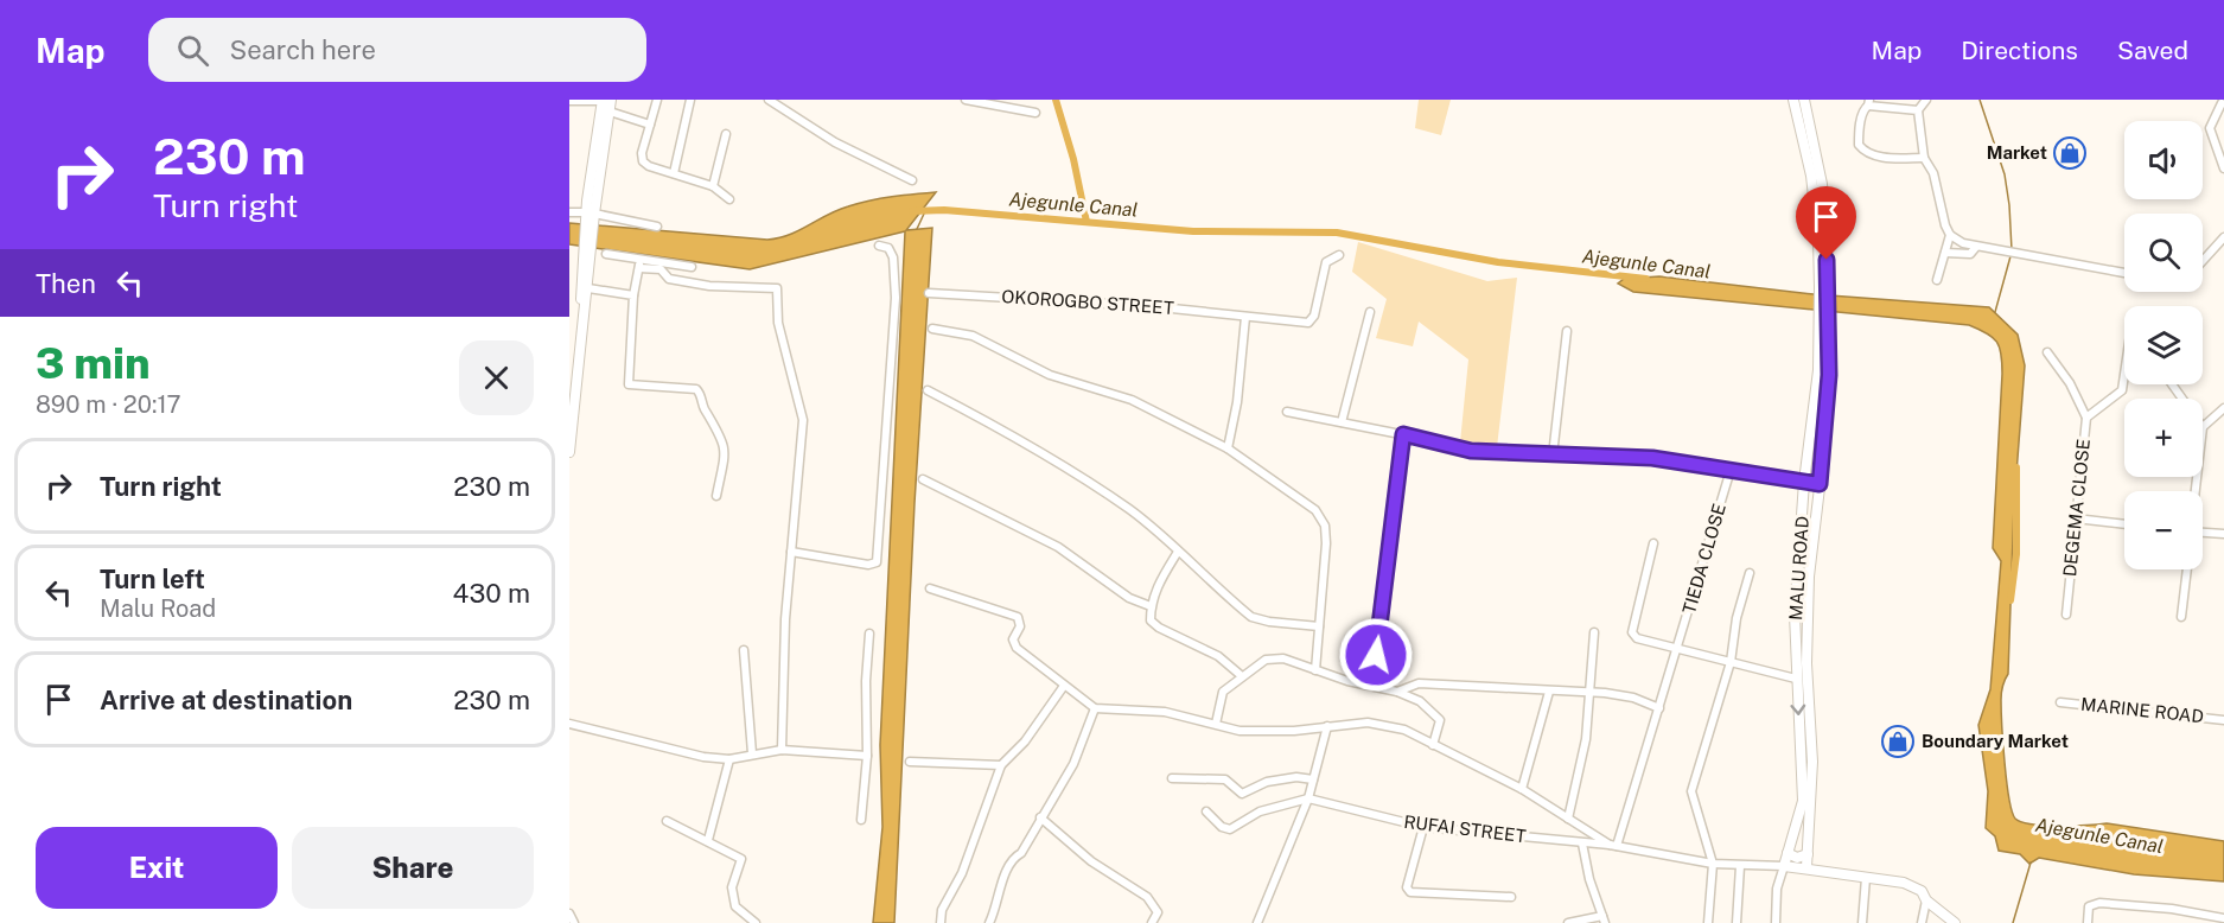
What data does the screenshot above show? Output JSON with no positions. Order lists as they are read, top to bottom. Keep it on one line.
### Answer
{"streets":{"main road":["MALU ROAD"],"street":["OKOROGBO STREET","DEGEMA CLOSE","TIEDA CLOSE","MARINE ROAD","RUFAI STREET"]},"crossings":[["TIEDA CLOSE","RUFAI STREET"]],"water":["Ajegunle Canal"],"places":{"shop":["Market","Boundary Market"]},"page":{"header":"Map","search":"Search here","nav":["Map","Directions","Saved"],"turn":["230 m","Turn right"],"map_buttons":["+","−"],"then":"Then","heading":["3 min","890 m · 20:17"],"list":[{"name":"Turn right","value":"230 m"},{"name":"Turn left","note":"Malu Road","value":"430 m"},{"name":"Arrive at destination","value":"230 m"}],"buttons":["Exit","Share"]}}
